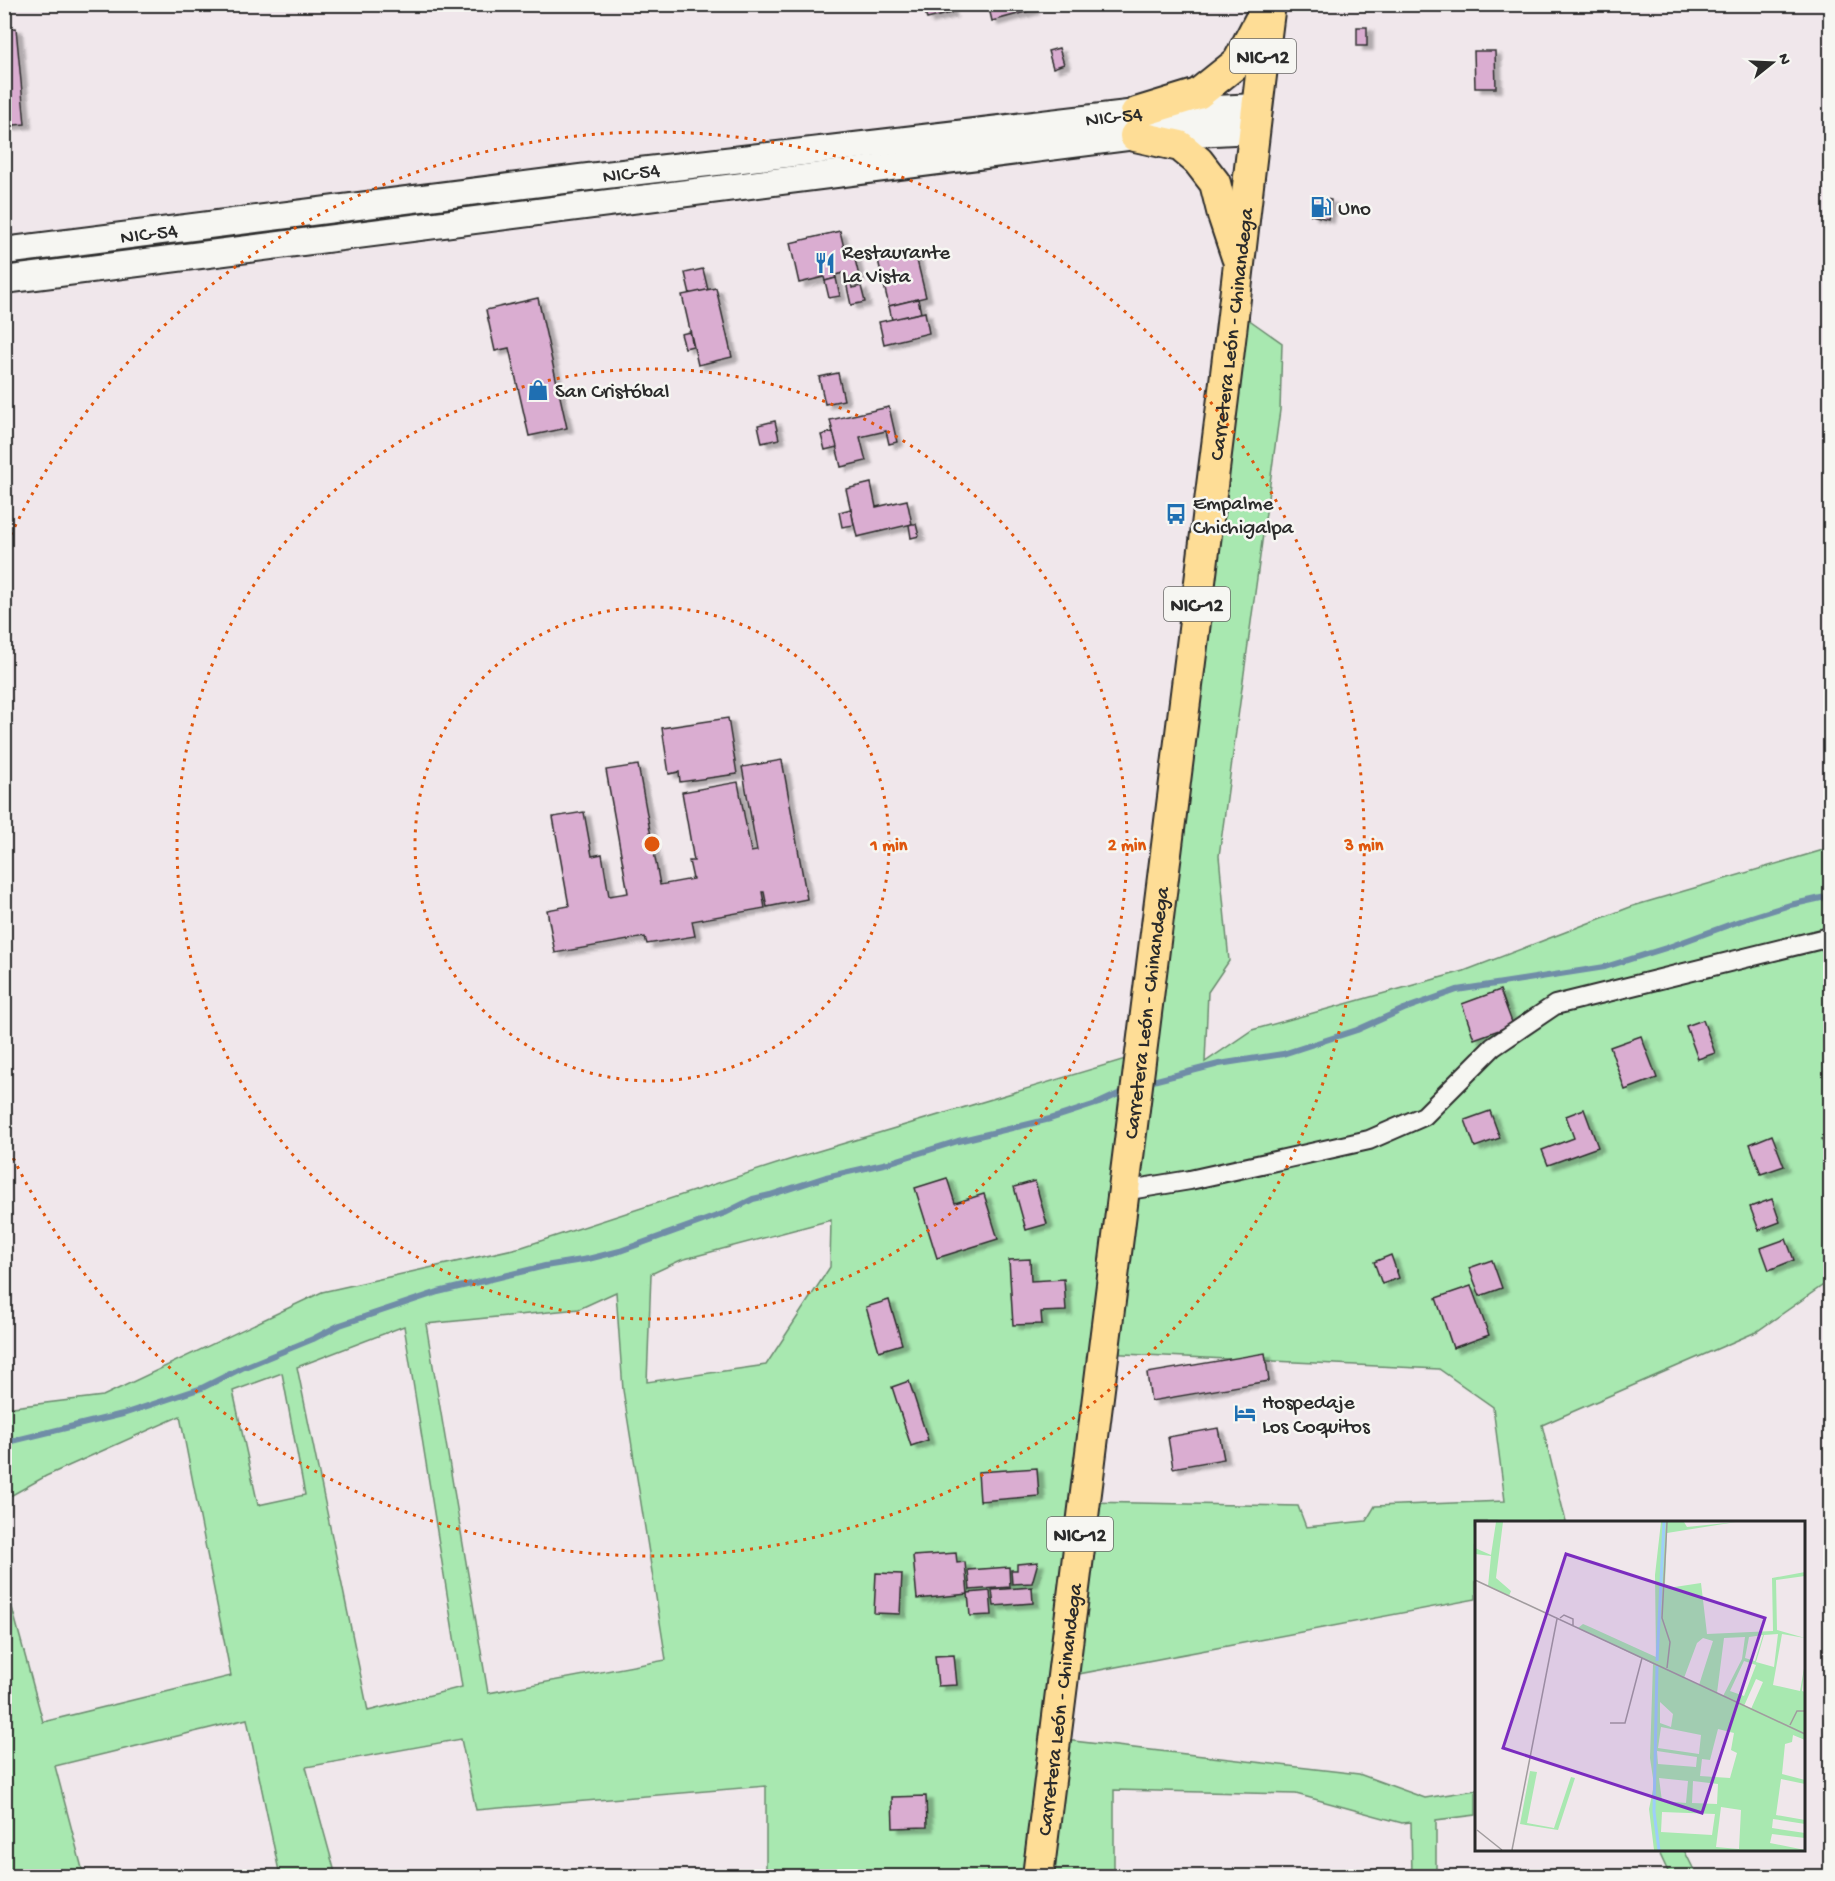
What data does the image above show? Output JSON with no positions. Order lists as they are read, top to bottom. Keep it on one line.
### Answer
{"streets":{"highway":["NIC-12","Carretera León - Chinandega"],"main road":["NIC-54"]},"crossings":[["NIC-54","Carretera León - Chinandega"]],"places":{"fuel station":["Uno"],"restaurant":["Restaurante La Vista"],"shop":["San Cristóbal"],"bus stop":["Empalme Chichigalpa"],"hotel":["Hospedaje Los Coquitos"]},"north":"right","rings":["1 min","2 min","3 min"]}
